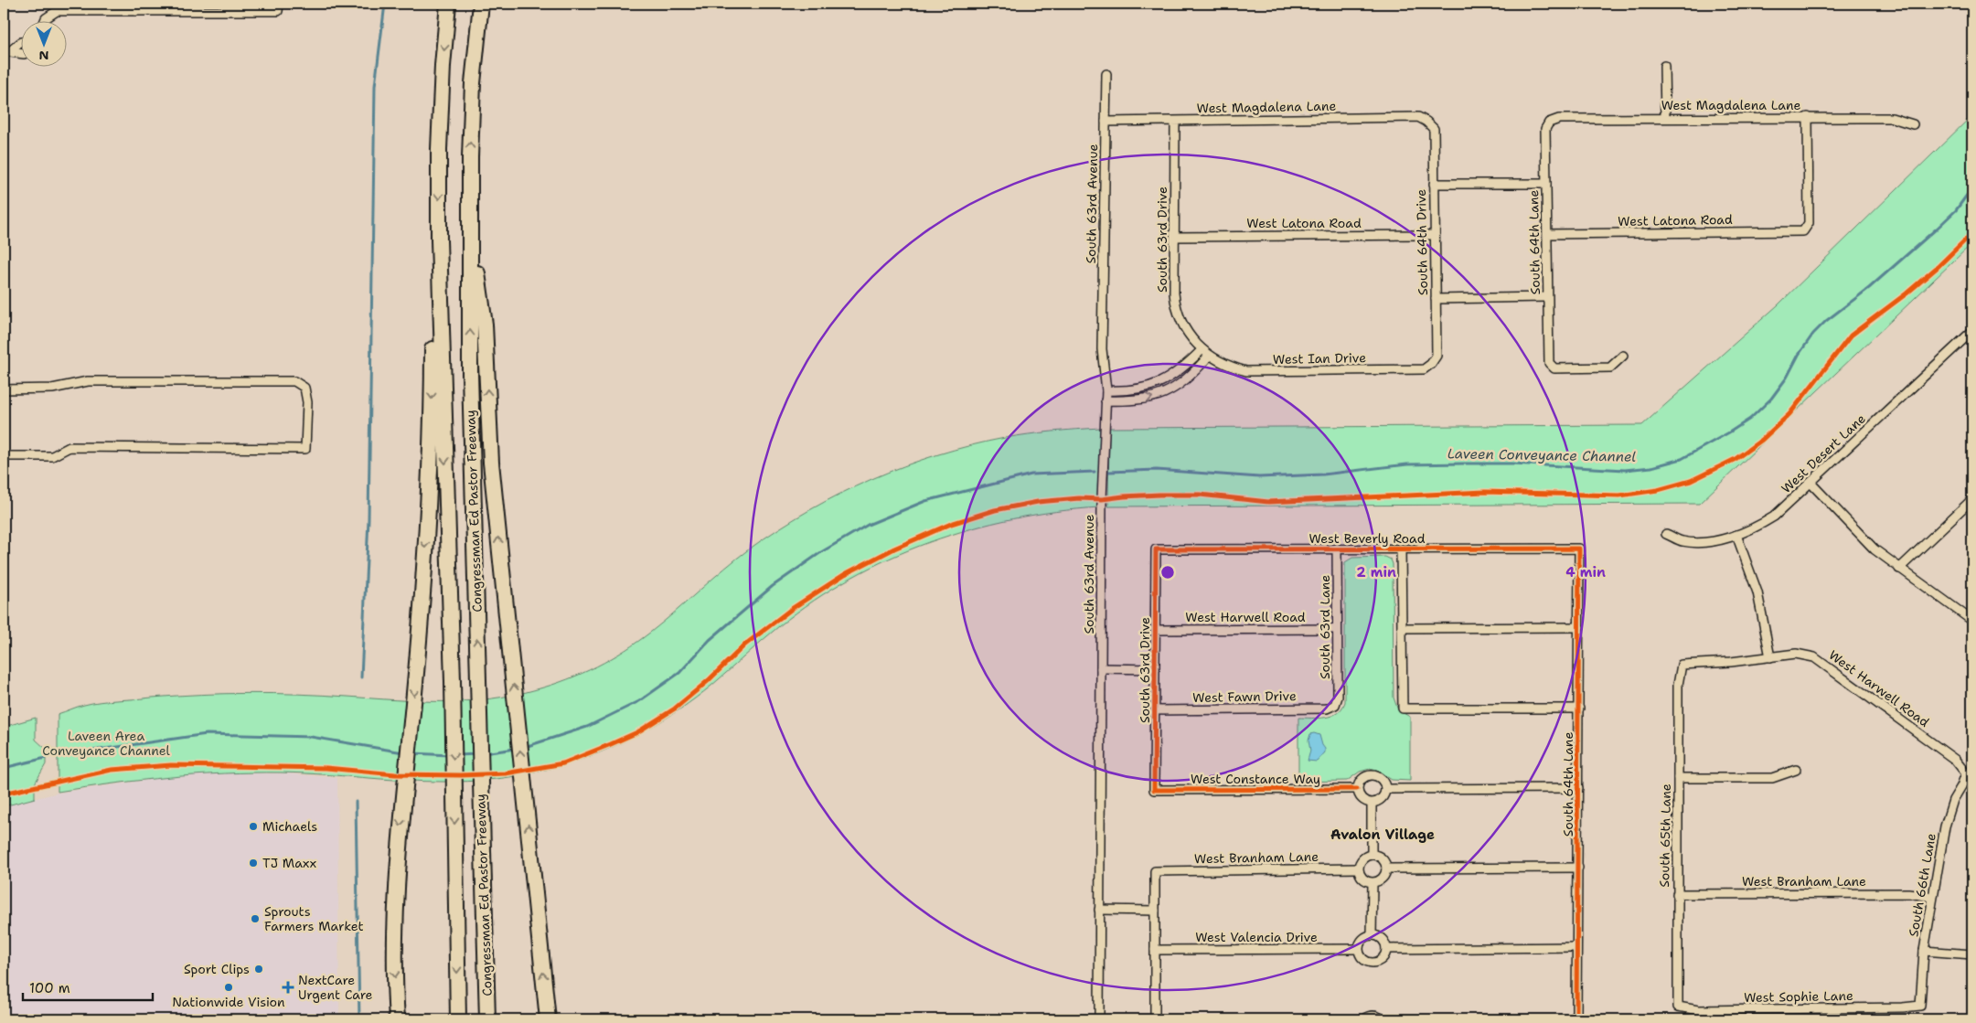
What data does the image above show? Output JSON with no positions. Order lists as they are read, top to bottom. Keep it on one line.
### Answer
{"streets":{"highway":["Congressman Ed Pastor Freeway"],"street":["West Magdalena Lane","South 63rd Avenue","West Latona Road","South 63rd Drive","South 64th Drive","South 64th Lane","West Ian Drive","West Desert Lane","West Beverly Road","West Harwell Road","South 63rd Lane","West Fawn Drive","West Constance Way","South 65th Lane","West Branham Lane","South 66th Lane","West Valencia Drive","West Sophie Lane"]},"crossings":[["West Magdalena Lane","South 63rd Avenue"],["West Magdalena Lane","West Latona Road"],["West Magdalena Lane","South 63rd Drive"],["West Magdalena Lane","South 64th Drive"],["West Magdalena Lane","South 64th Lane"],["West Latona Road","South 63rd Drive"],["West Latona Road","South 64th Drive"],["West Latona Road","South 64th Lane"],["South 63rd Drive","West Ian Drive"],["South 63rd Drive","West Beverly Road"],["South 63rd Drive","West Harwell Road"],["South 63rd Drive","West Fawn Drive"],["South 63rd Drive","West Constance Way"],["South 64th Drive","West Ian Drive"],["South 64th Lane","West Beverly Road"],["West Beverly Road","South 63rd Lane"],["West Harwell Road","South 63rd Lane"],["West Harwell Road","South 65th Lane"],["West Harwell Road","South 66th Lane"],["South 63rd Lane","West Fawn Drive"],["South 65th Lane","West Branham Lane"],["South 65th Lane","West Sophie Lane"],["West Branham Lane","South 66th Lane"],["South 66th Lane","West Sophie Lane"]],"districts":["Avalon Village"],"water":["Laveen Conveyance Channel"],"parks":["Laveen Area Conveyance Channel"],"places":{"other":["Michaels","TJ Maxx","Sprouts Farmers Market","Sport Clips","Nationwide Vision"],"health":["NextCare Urgent Care"]},"scale_bar":"100 m","north":"bottom","rings":["2 min","4 min"]}
